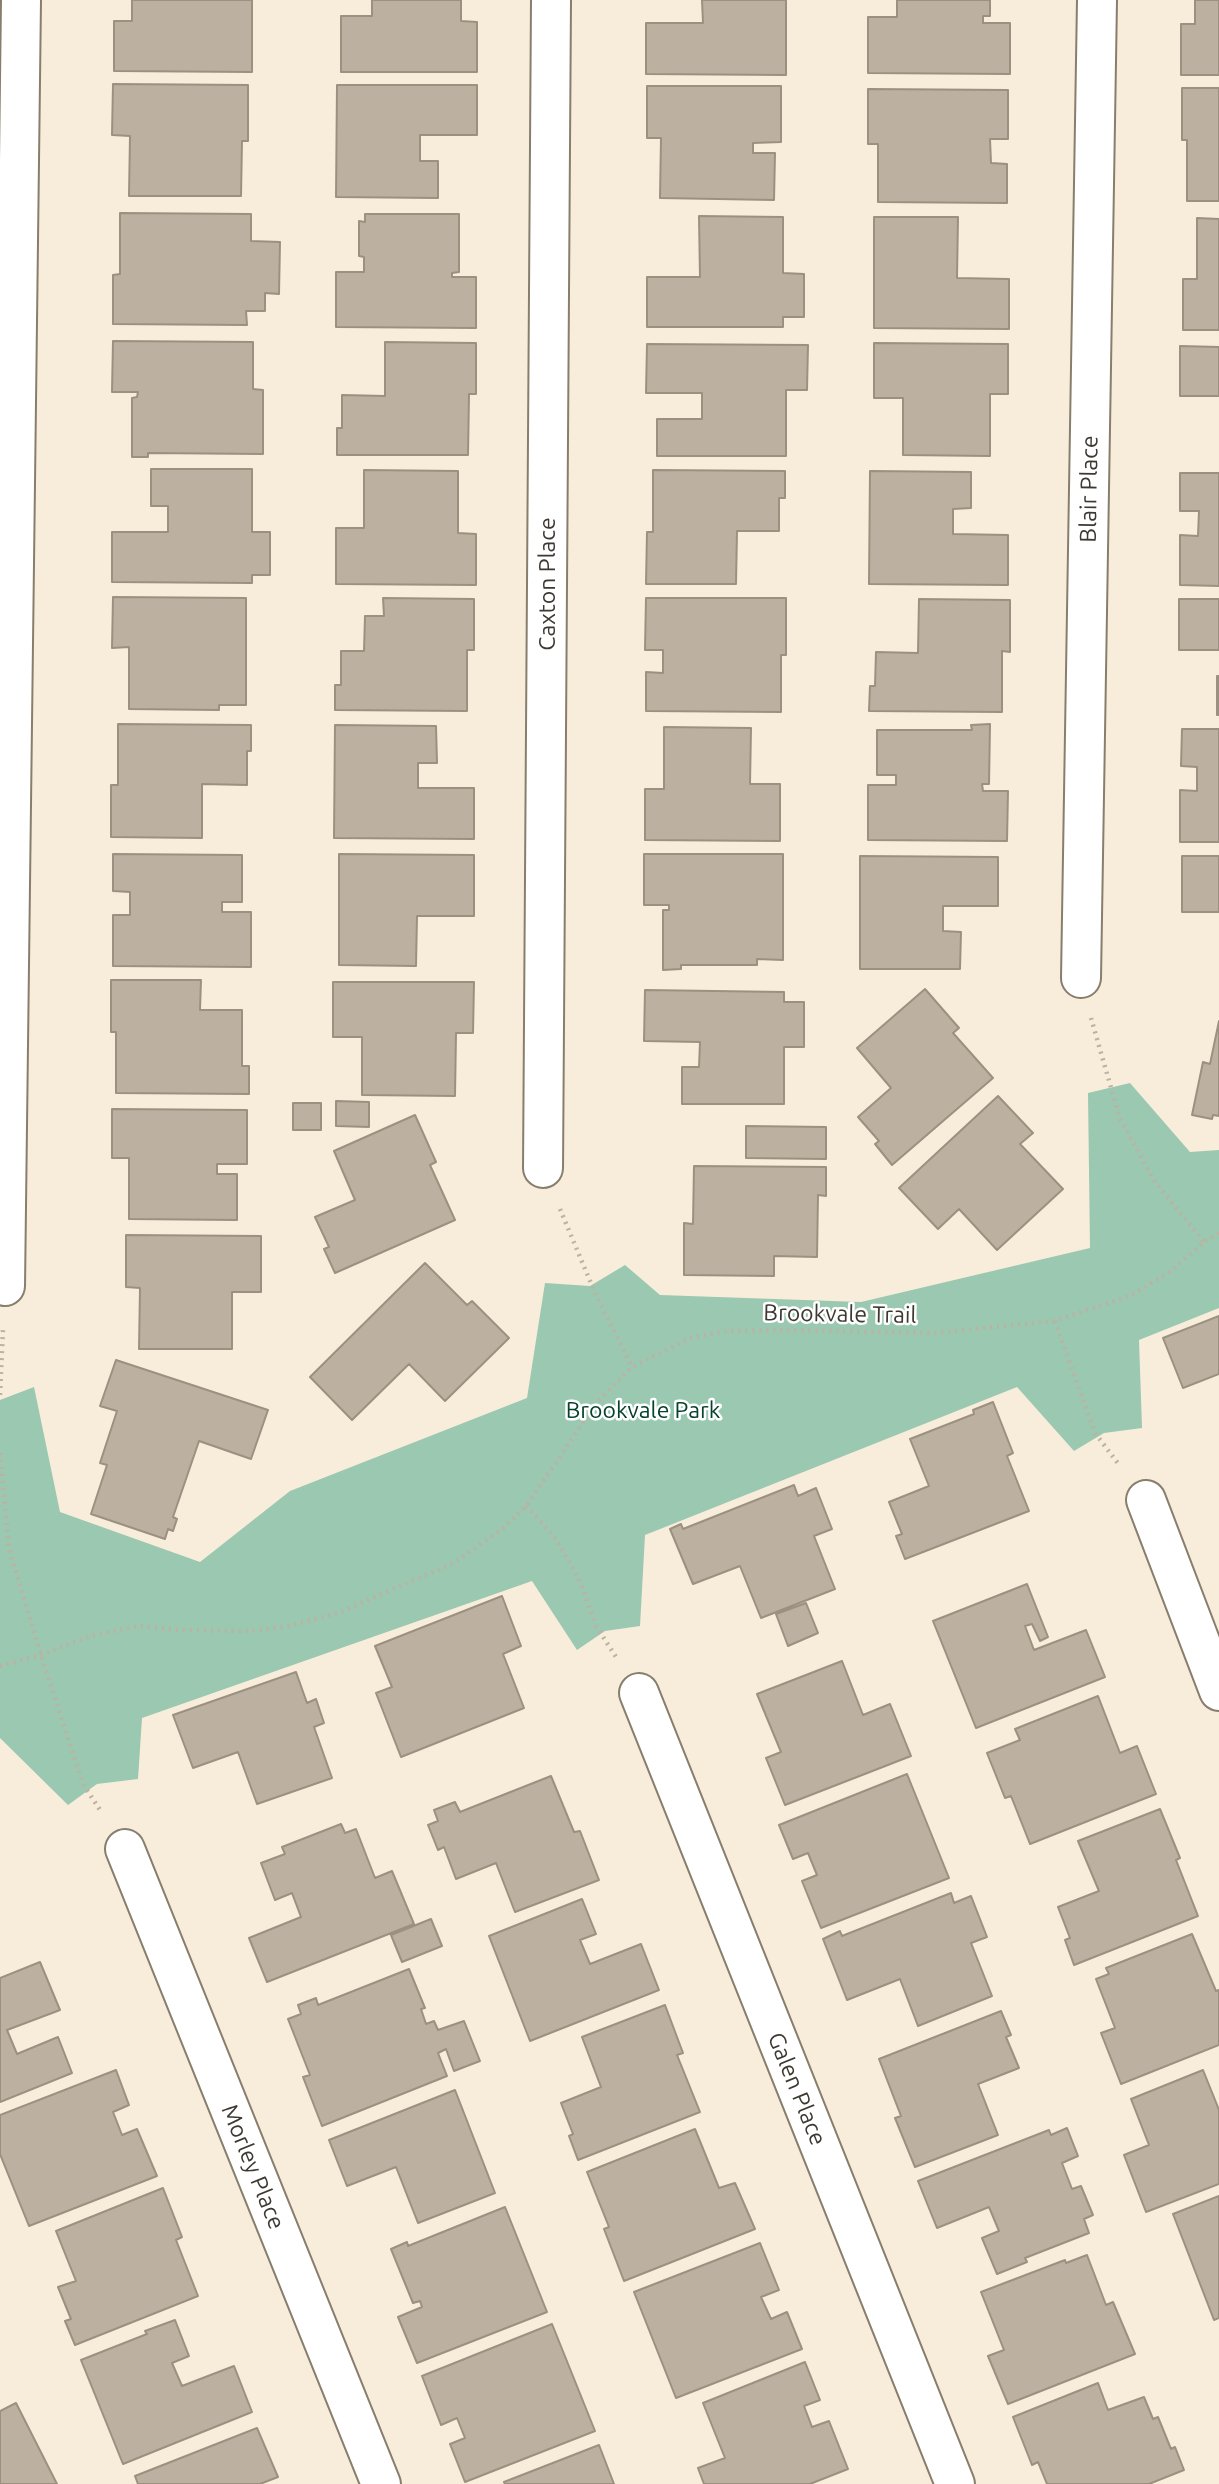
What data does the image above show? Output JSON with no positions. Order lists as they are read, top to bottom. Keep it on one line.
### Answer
{"streets":{"street":["Blair Place","Caxton Place","Galen Place","Morley Place"],"path":["Brookvale Trail"]},"parks":["Brookvale Park"]}
